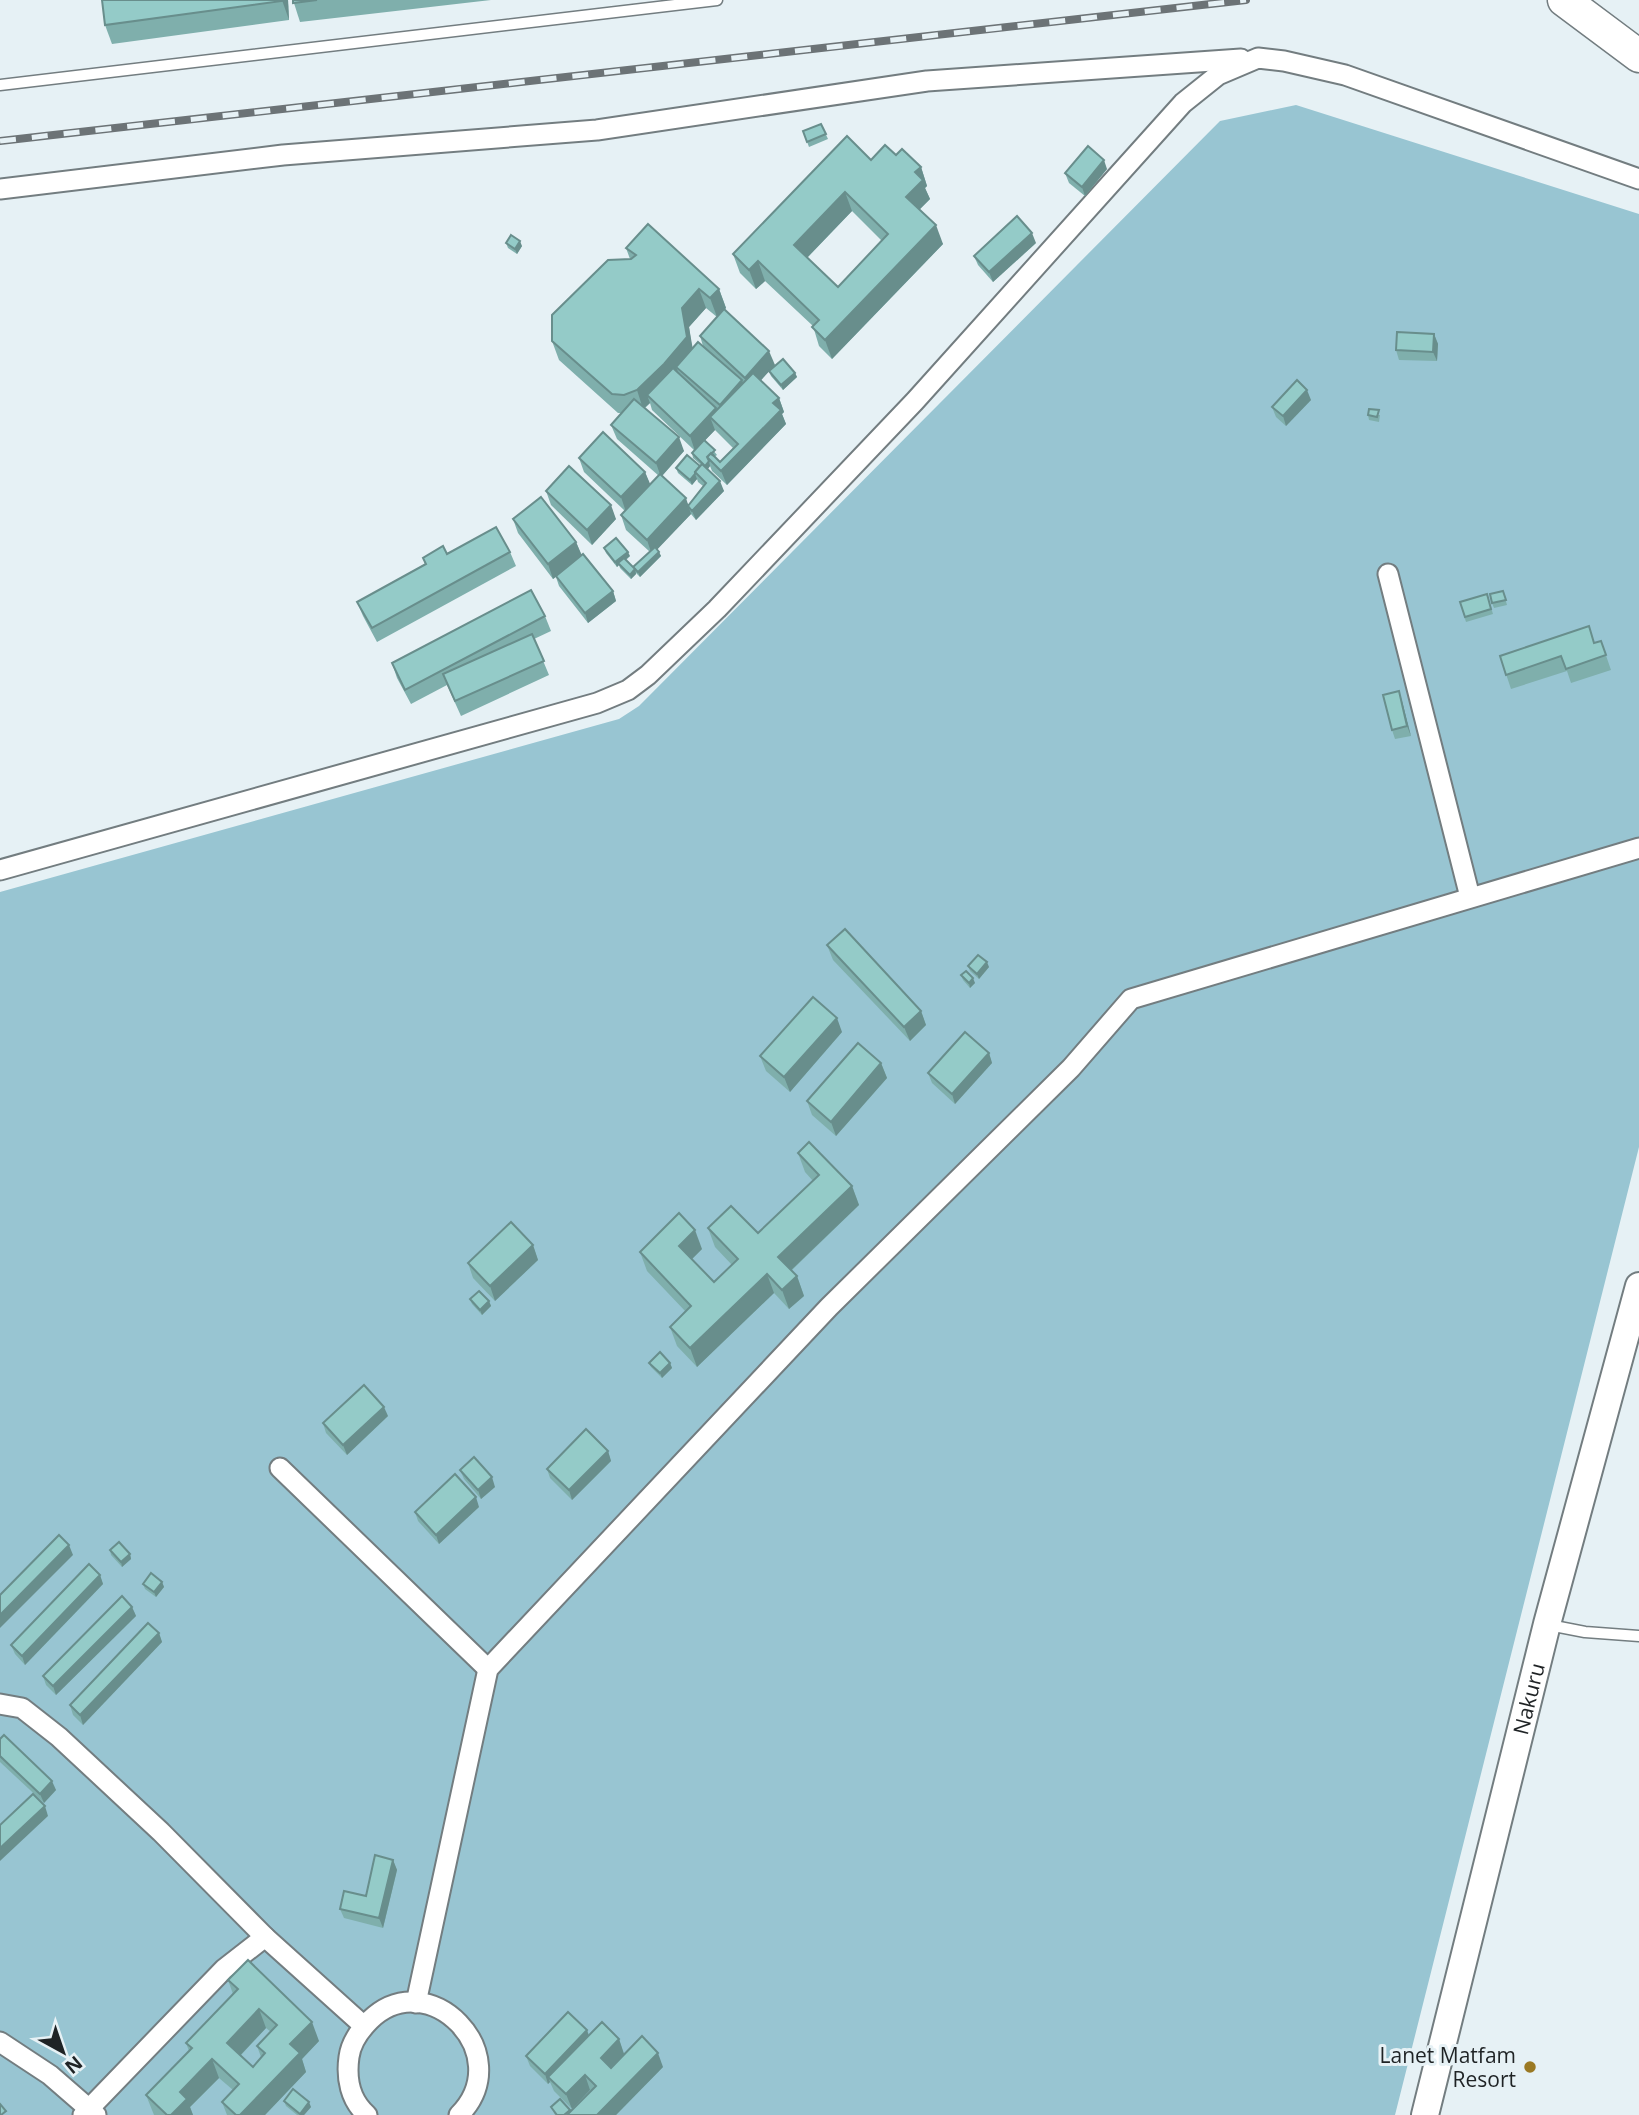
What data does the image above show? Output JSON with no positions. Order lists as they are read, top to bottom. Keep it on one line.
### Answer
{"streets":{"main road":["Nakuru"]},"places":["Lanet Matfam Resort"],"north":"bottom right"}
